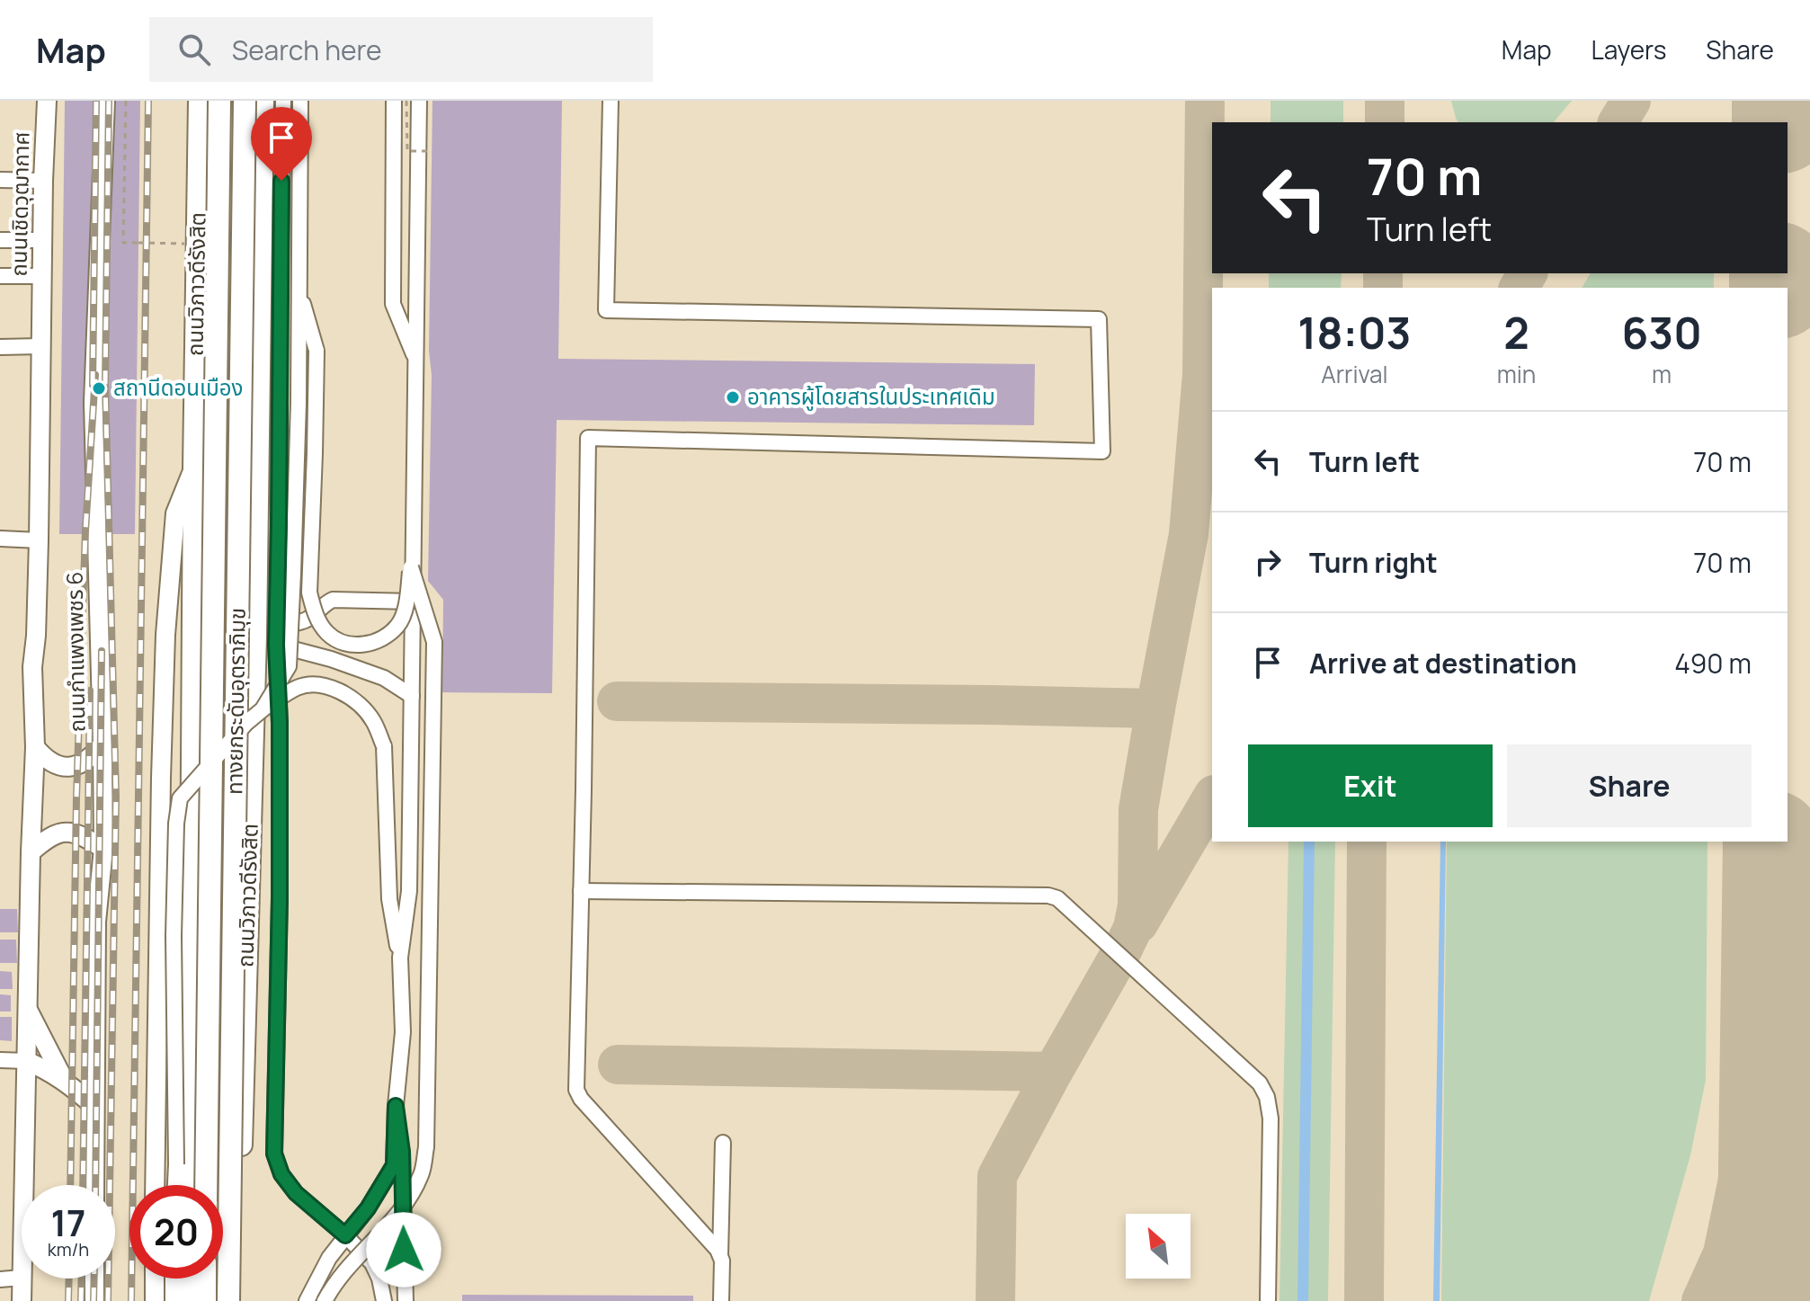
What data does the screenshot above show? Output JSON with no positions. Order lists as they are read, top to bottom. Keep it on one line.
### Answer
{"streets":{"highway":["ถนนวิภาวดีรังสิต","ทางยกระดับอุตราภิมุข"],"main road":["ถนนเชิดวุฒากาศ","ถนนกำแพงเพชร 6"]},"places":["สถานีดอนเมือง","อาคารผู้โดยสารในประเทศเดิม"],"north":"top left","page":{"header":"Map","search":"Search here","nav":["Map","Layers","Share"],"turn":["70 m","Turn left"],"eta":["18:03","Arrival","2","min","630","m"],"list":[{"name":"Turn left","value":"70 m"},{"name":"Turn right","value":"70 m"},{"name":"Arrive at destination","value":"490 m"}],"buttons":["Exit","Share"],"speed":"17 km/h","limit":"20"}}
